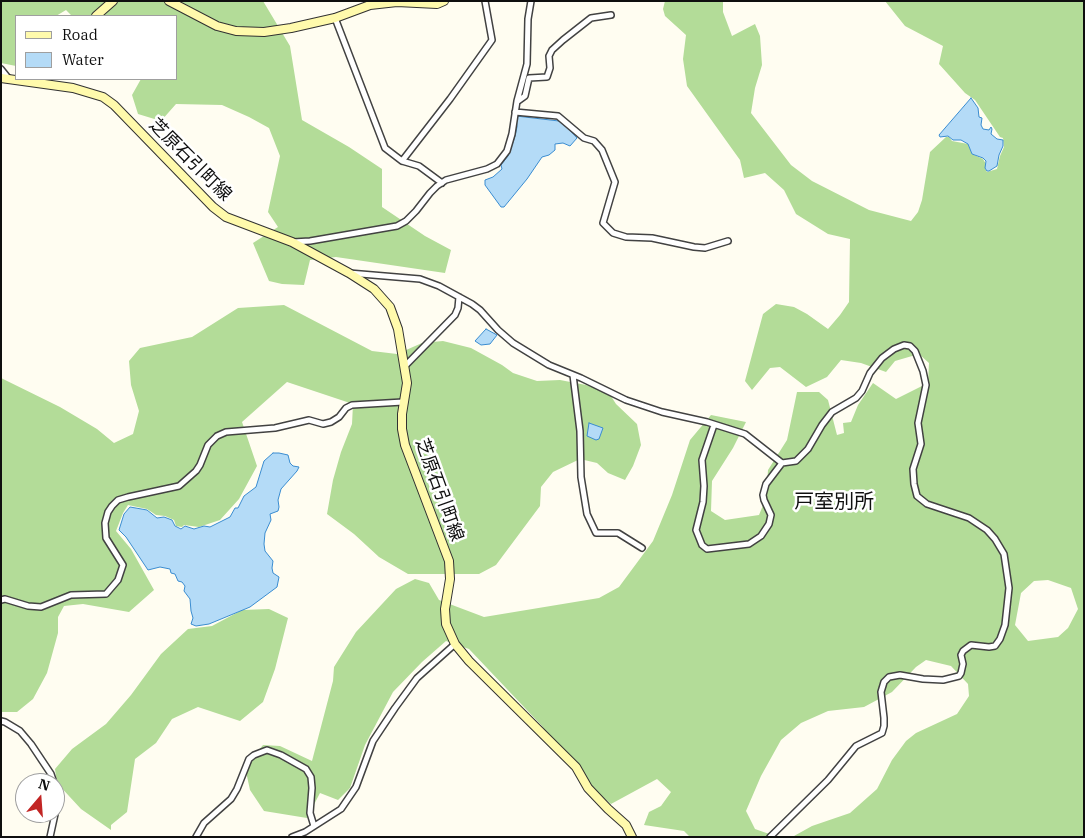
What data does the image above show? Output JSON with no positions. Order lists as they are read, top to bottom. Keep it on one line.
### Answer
{"streets":{"main road":["芝原石引町線"]},"districts":["戸室別所"],"legend":["Road","Water"],"north":"top"}
